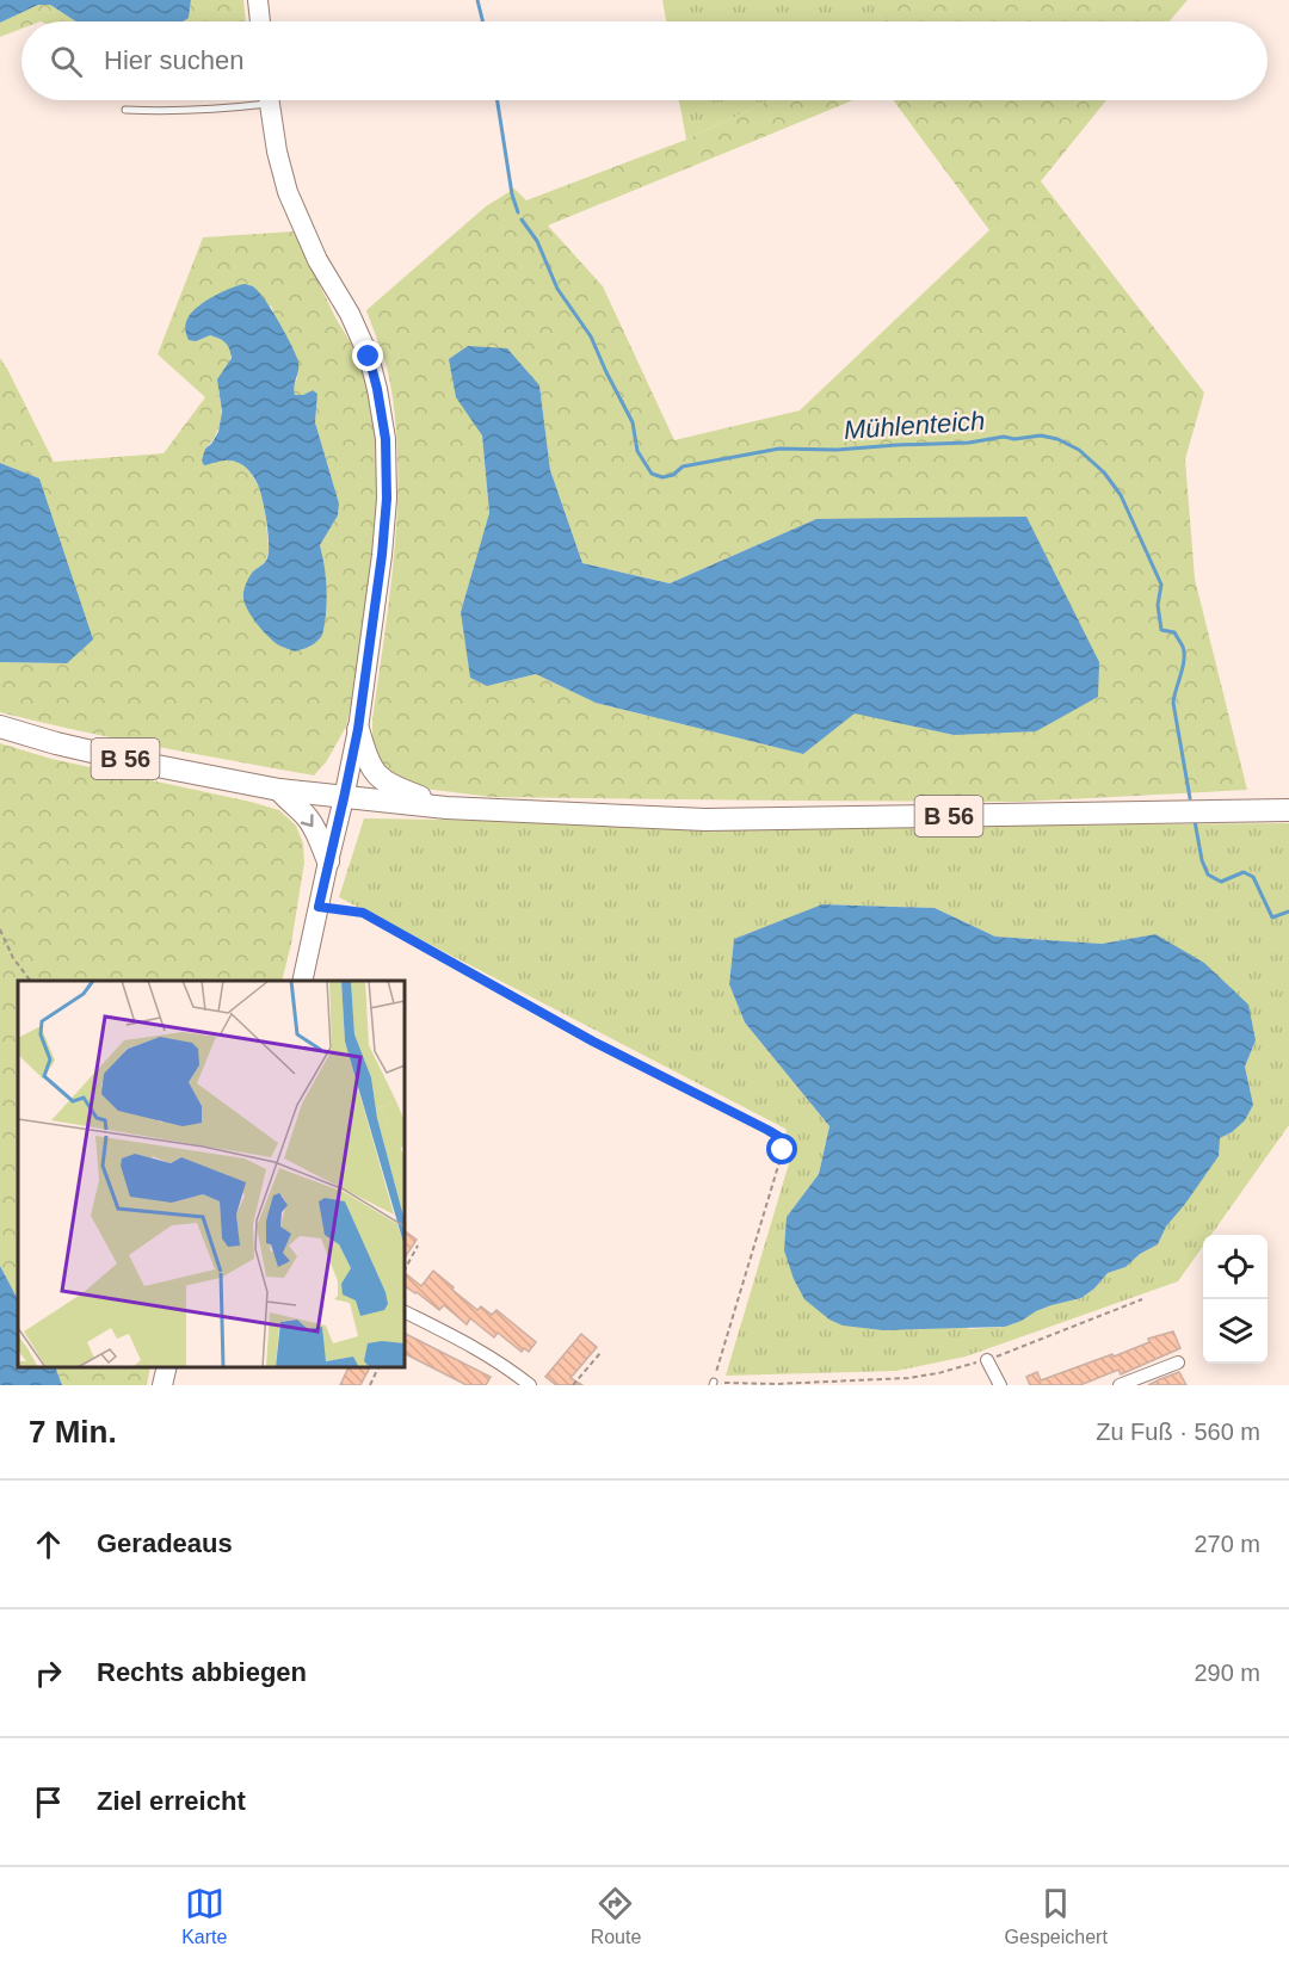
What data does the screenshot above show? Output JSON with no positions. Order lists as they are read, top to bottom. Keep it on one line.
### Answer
{"streets":{"main road":["B 56"]},"water":["Mühlenteich"],"page":{"search":"Hier suchen","heading":["7 Min.","Zu Fuß · 560 m"],"list":[["Geradeaus","270 m"],["Rechts abbiegen","290 m"],"Ziel erreicht"],"nav":["Karte","Route","Gespeichert"]}}
